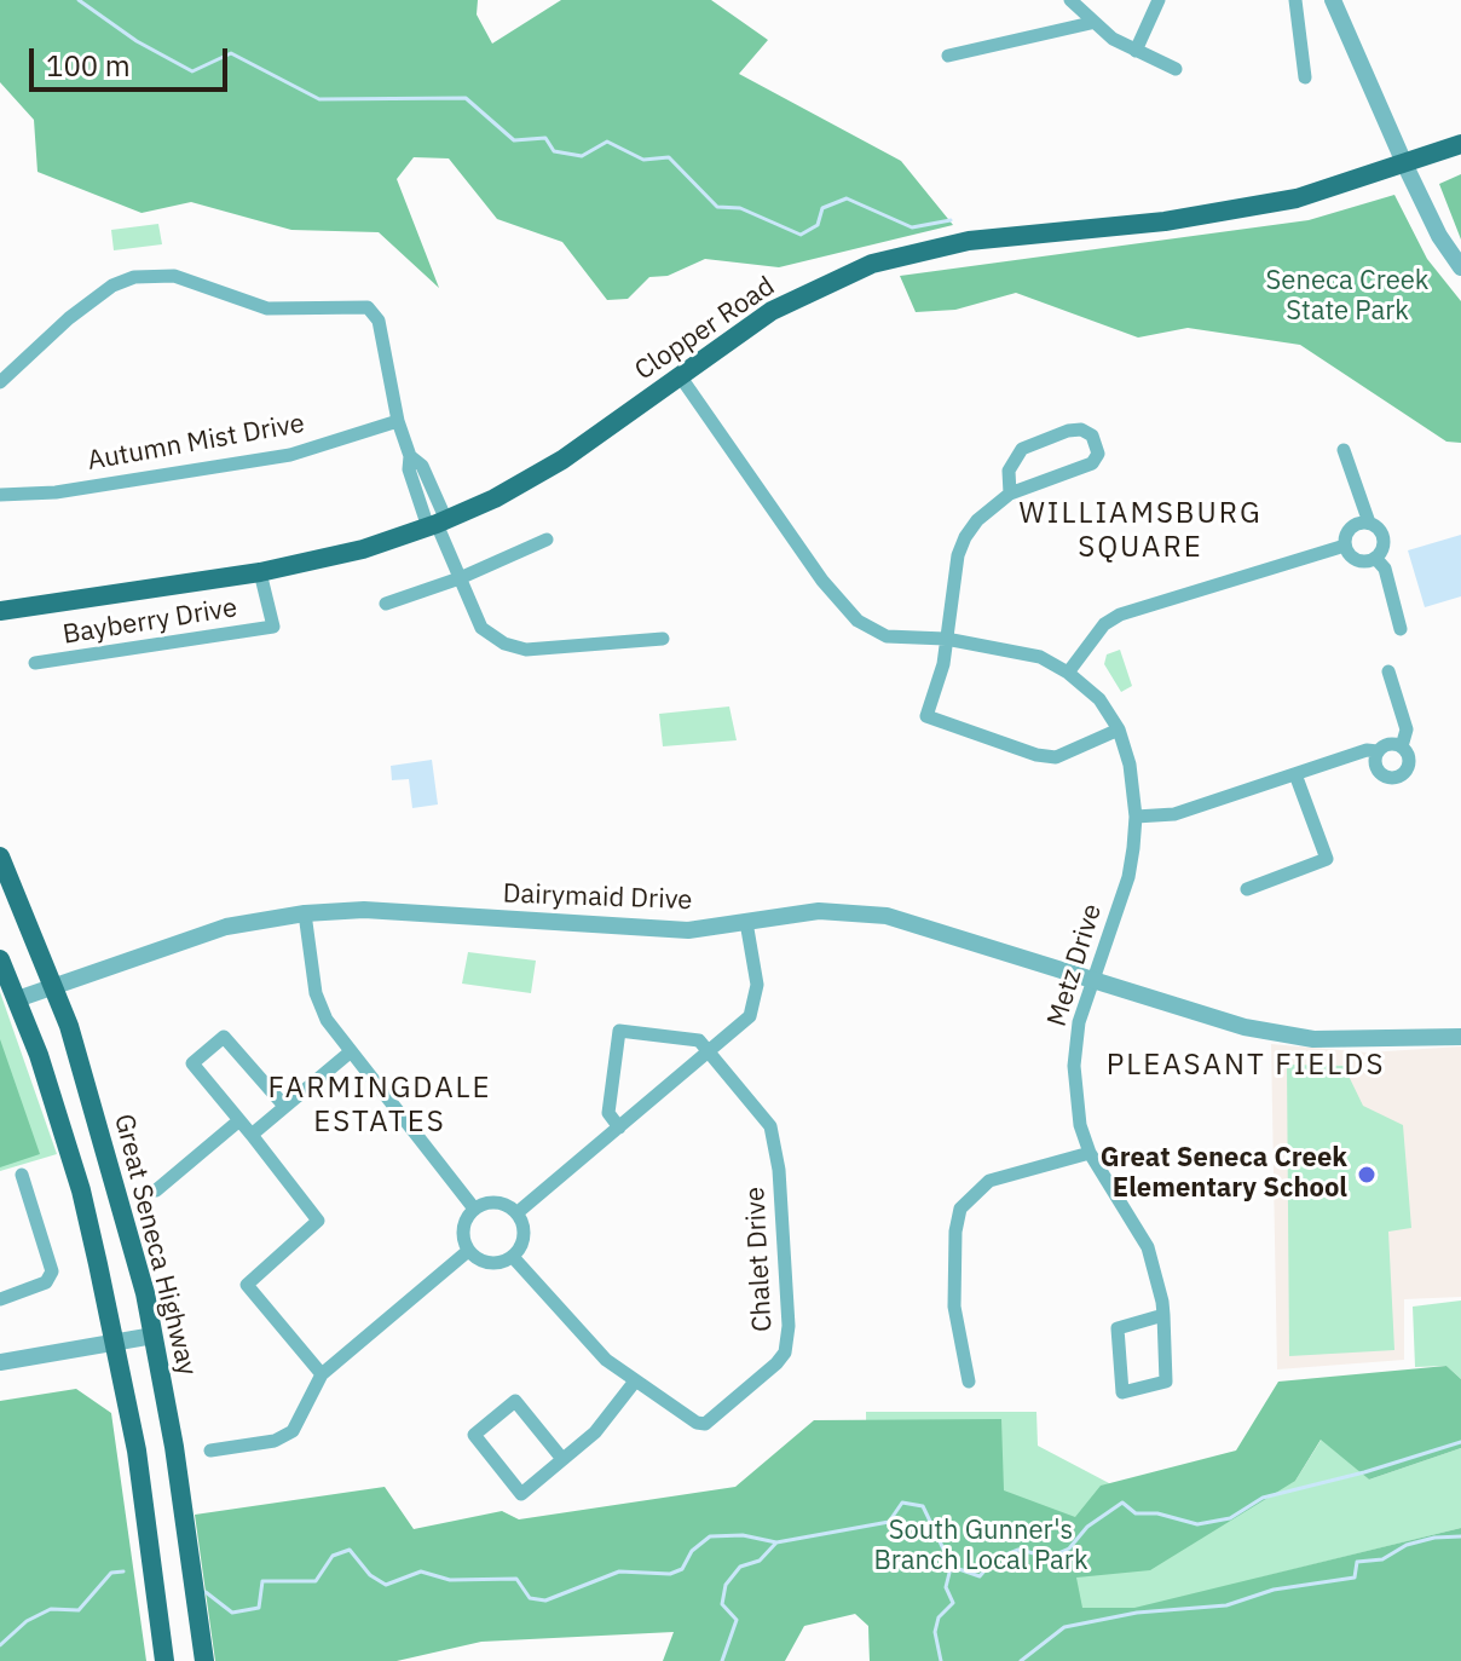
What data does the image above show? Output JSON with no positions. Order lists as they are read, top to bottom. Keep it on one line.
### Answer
{"streets":{"main road":["Clopper Road","Great Seneca Highway"],"street":["Autumn Mist Drive","Bayberry Drive","Dairymaid Drive","Metz Drive","Chalet Drive"]},"crossings":[["Clopper Road","Bayberry Drive"],["Clopper Road","Metz Drive"],["Dairymaid Drive","Metz Drive"],["Dairymaid Drive","Great Seneca Highway"]],"districts":["WILLIAMSBURG SQUARE","PLEASANT FIELDS","FARMINGDALE ESTATES"],"parks":["Seneca Creek State Park","South Gunner's Branch Local Park"],"places":["Great Seneca Creek Elementary School"],"scale_bar":"100 m"}
